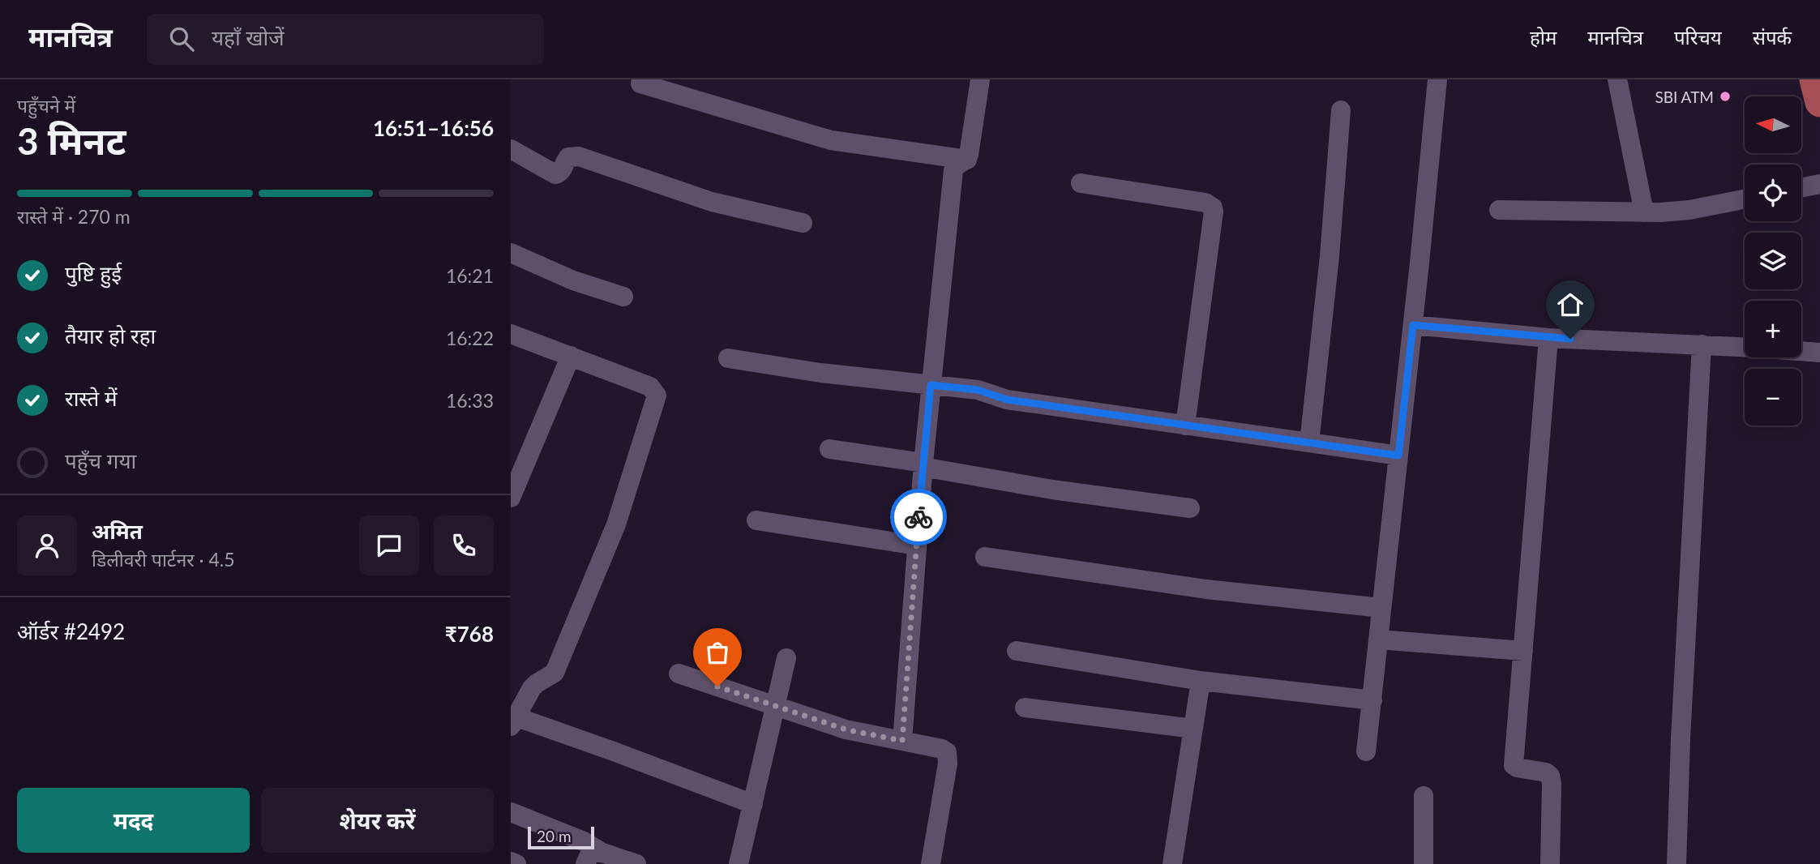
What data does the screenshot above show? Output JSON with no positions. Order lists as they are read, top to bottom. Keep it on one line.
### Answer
{"places":["SBI ATM"],"scale_bar":"20 m","north":"left","page":{"header":"मानचित्र","search":"यहाँ खोजें","nav":["होम","मानचित्र","परिचय","संपर्क"],"heading":["3 मिनट","पहुँचने में","16:51–16:56"],"panel":["अमित","डिलीवरी पार्टनर · 4.5","ऑर्डर #2492","₹768"],"map_buttons":["+","−"],"bar":"रास्ते में · 270 m","list":[["पुष्टि हुई","16:21"],["तैयार हो रहा","16:22"],["रास्ते में","16:33"],"पहुँच गया"],"buttons":["मदद","शेयर करें"],"scale":"20 m"}}
